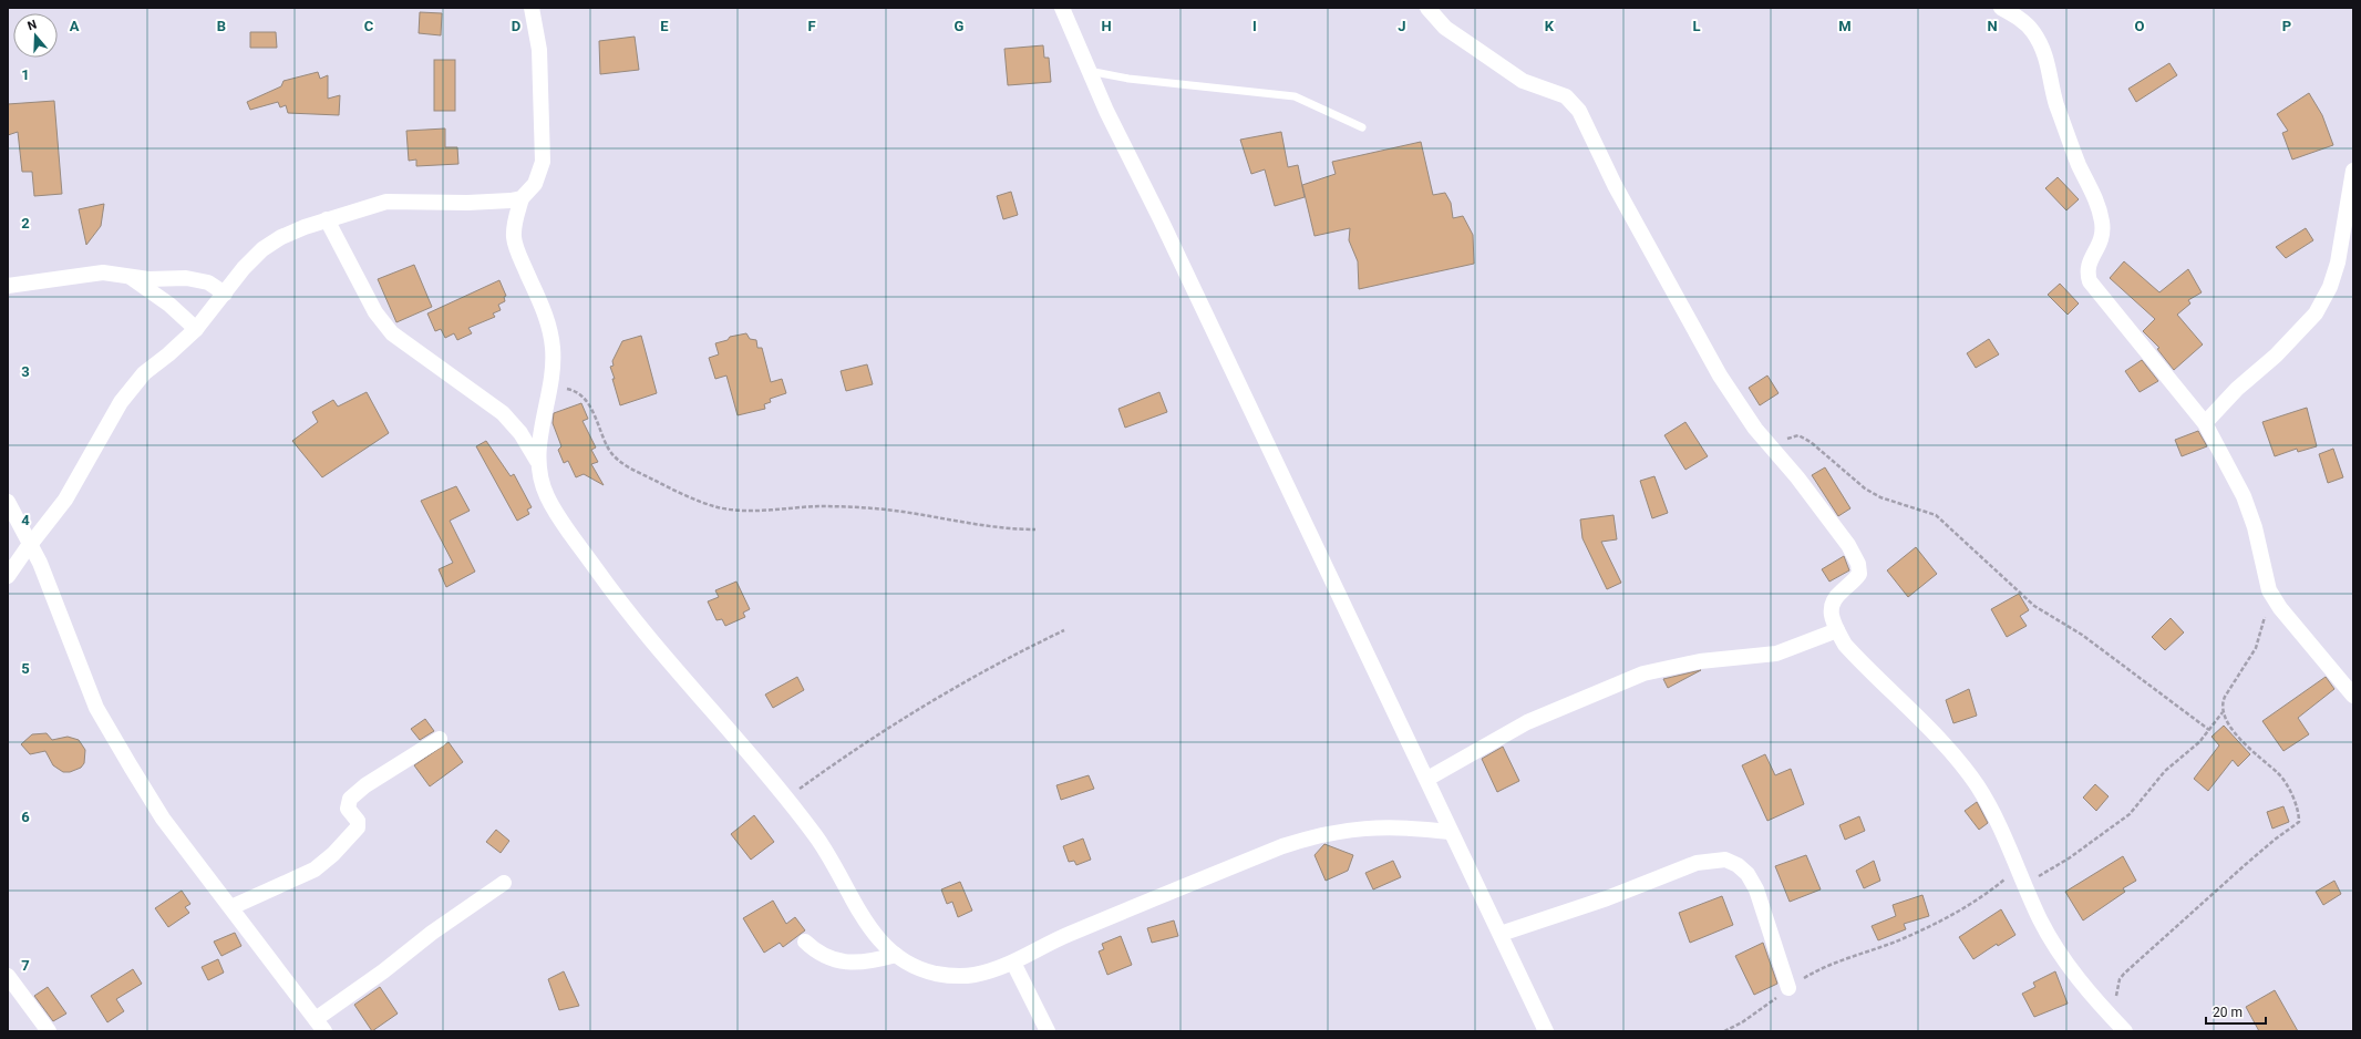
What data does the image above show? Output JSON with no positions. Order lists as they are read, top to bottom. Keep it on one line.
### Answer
{"scale_bar":"20 m","north":"top","grid":{"columns":["A","B","C","D","E","F","G","H","I","J","K","L","M","N","O","P"],"rows":["1","2","3","4","5","6","7"]}}
